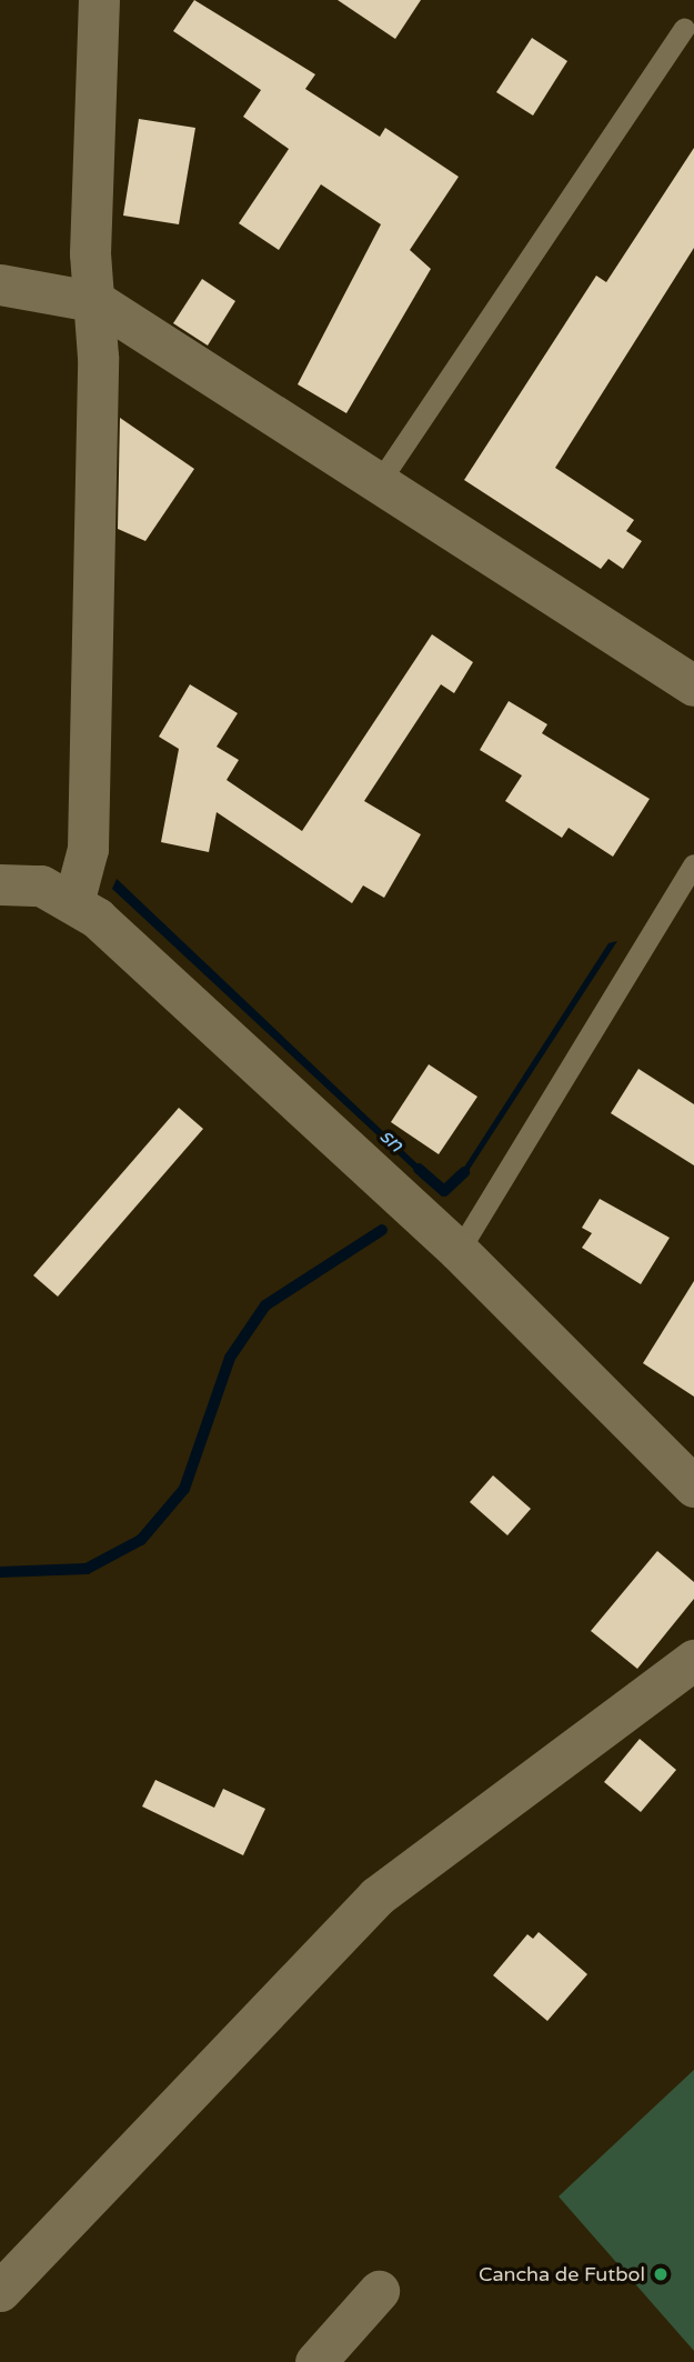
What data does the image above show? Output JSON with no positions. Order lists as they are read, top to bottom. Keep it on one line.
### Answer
{"water":["sn"],"places":["Cancha de Futbol"]}
